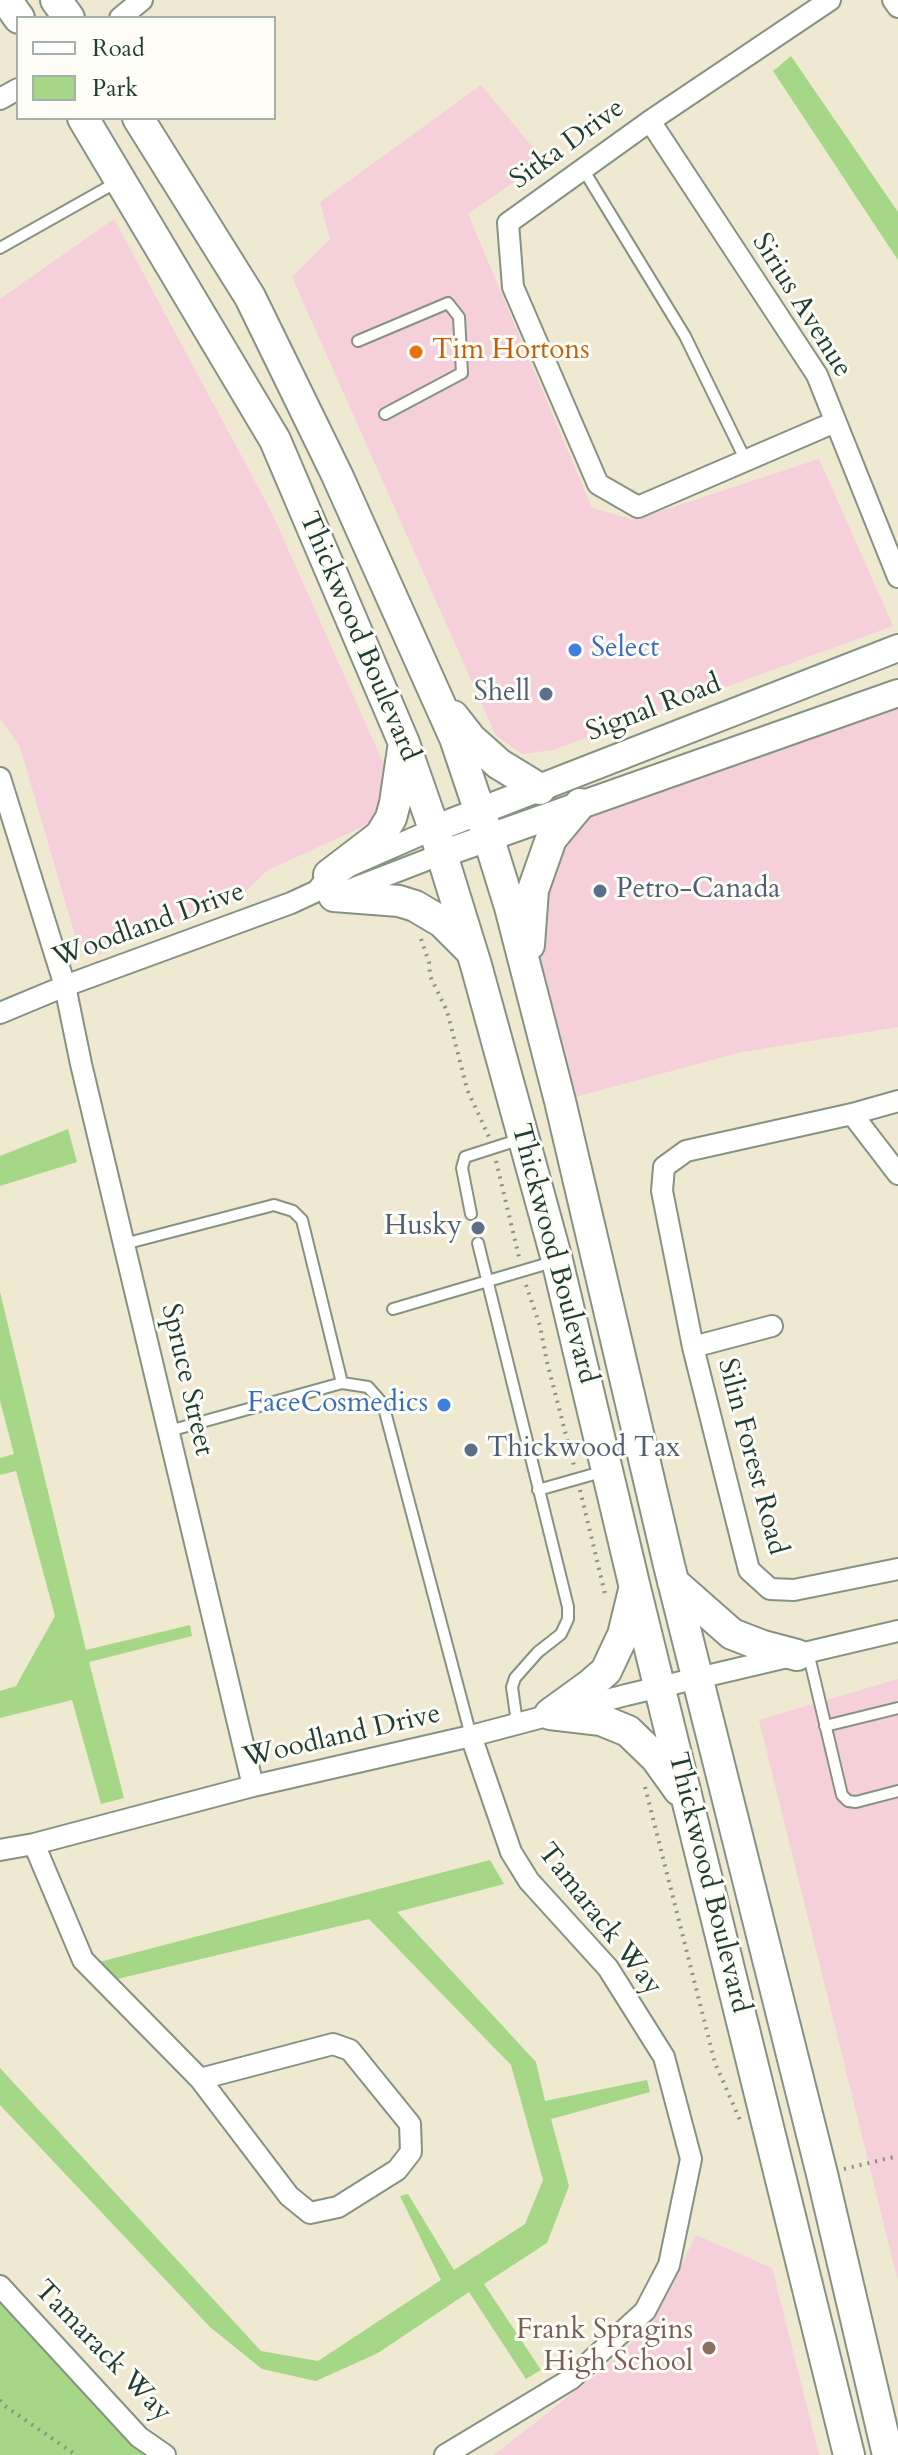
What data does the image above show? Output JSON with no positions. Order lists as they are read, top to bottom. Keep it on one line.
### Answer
{"streets":{"main road":["Thickwood Boulevard"],"street":["Sitka Drive","Sirius Avenue","Signal Road","Woodland Drive","Spruce Street","Silin Forest Road","Tamarack Way"]},"crossings":[["Sitka Drive","Sirius Avenue"],["Thickwood Boulevard","Signal Road"],["Thickwood Boulevard","Woodland Drive"],["Signal Road","Woodland Drive"],["Woodland Drive","Spruce Street"],["Woodland Drive","Tamarack Way"]],"places":["Tim Hortons","Select","Shell","Petro-Canada","Husky","FaceCosmedics","Thickwood Tax","Frank Spragins High School"],"legend":["Road","Park"]}
